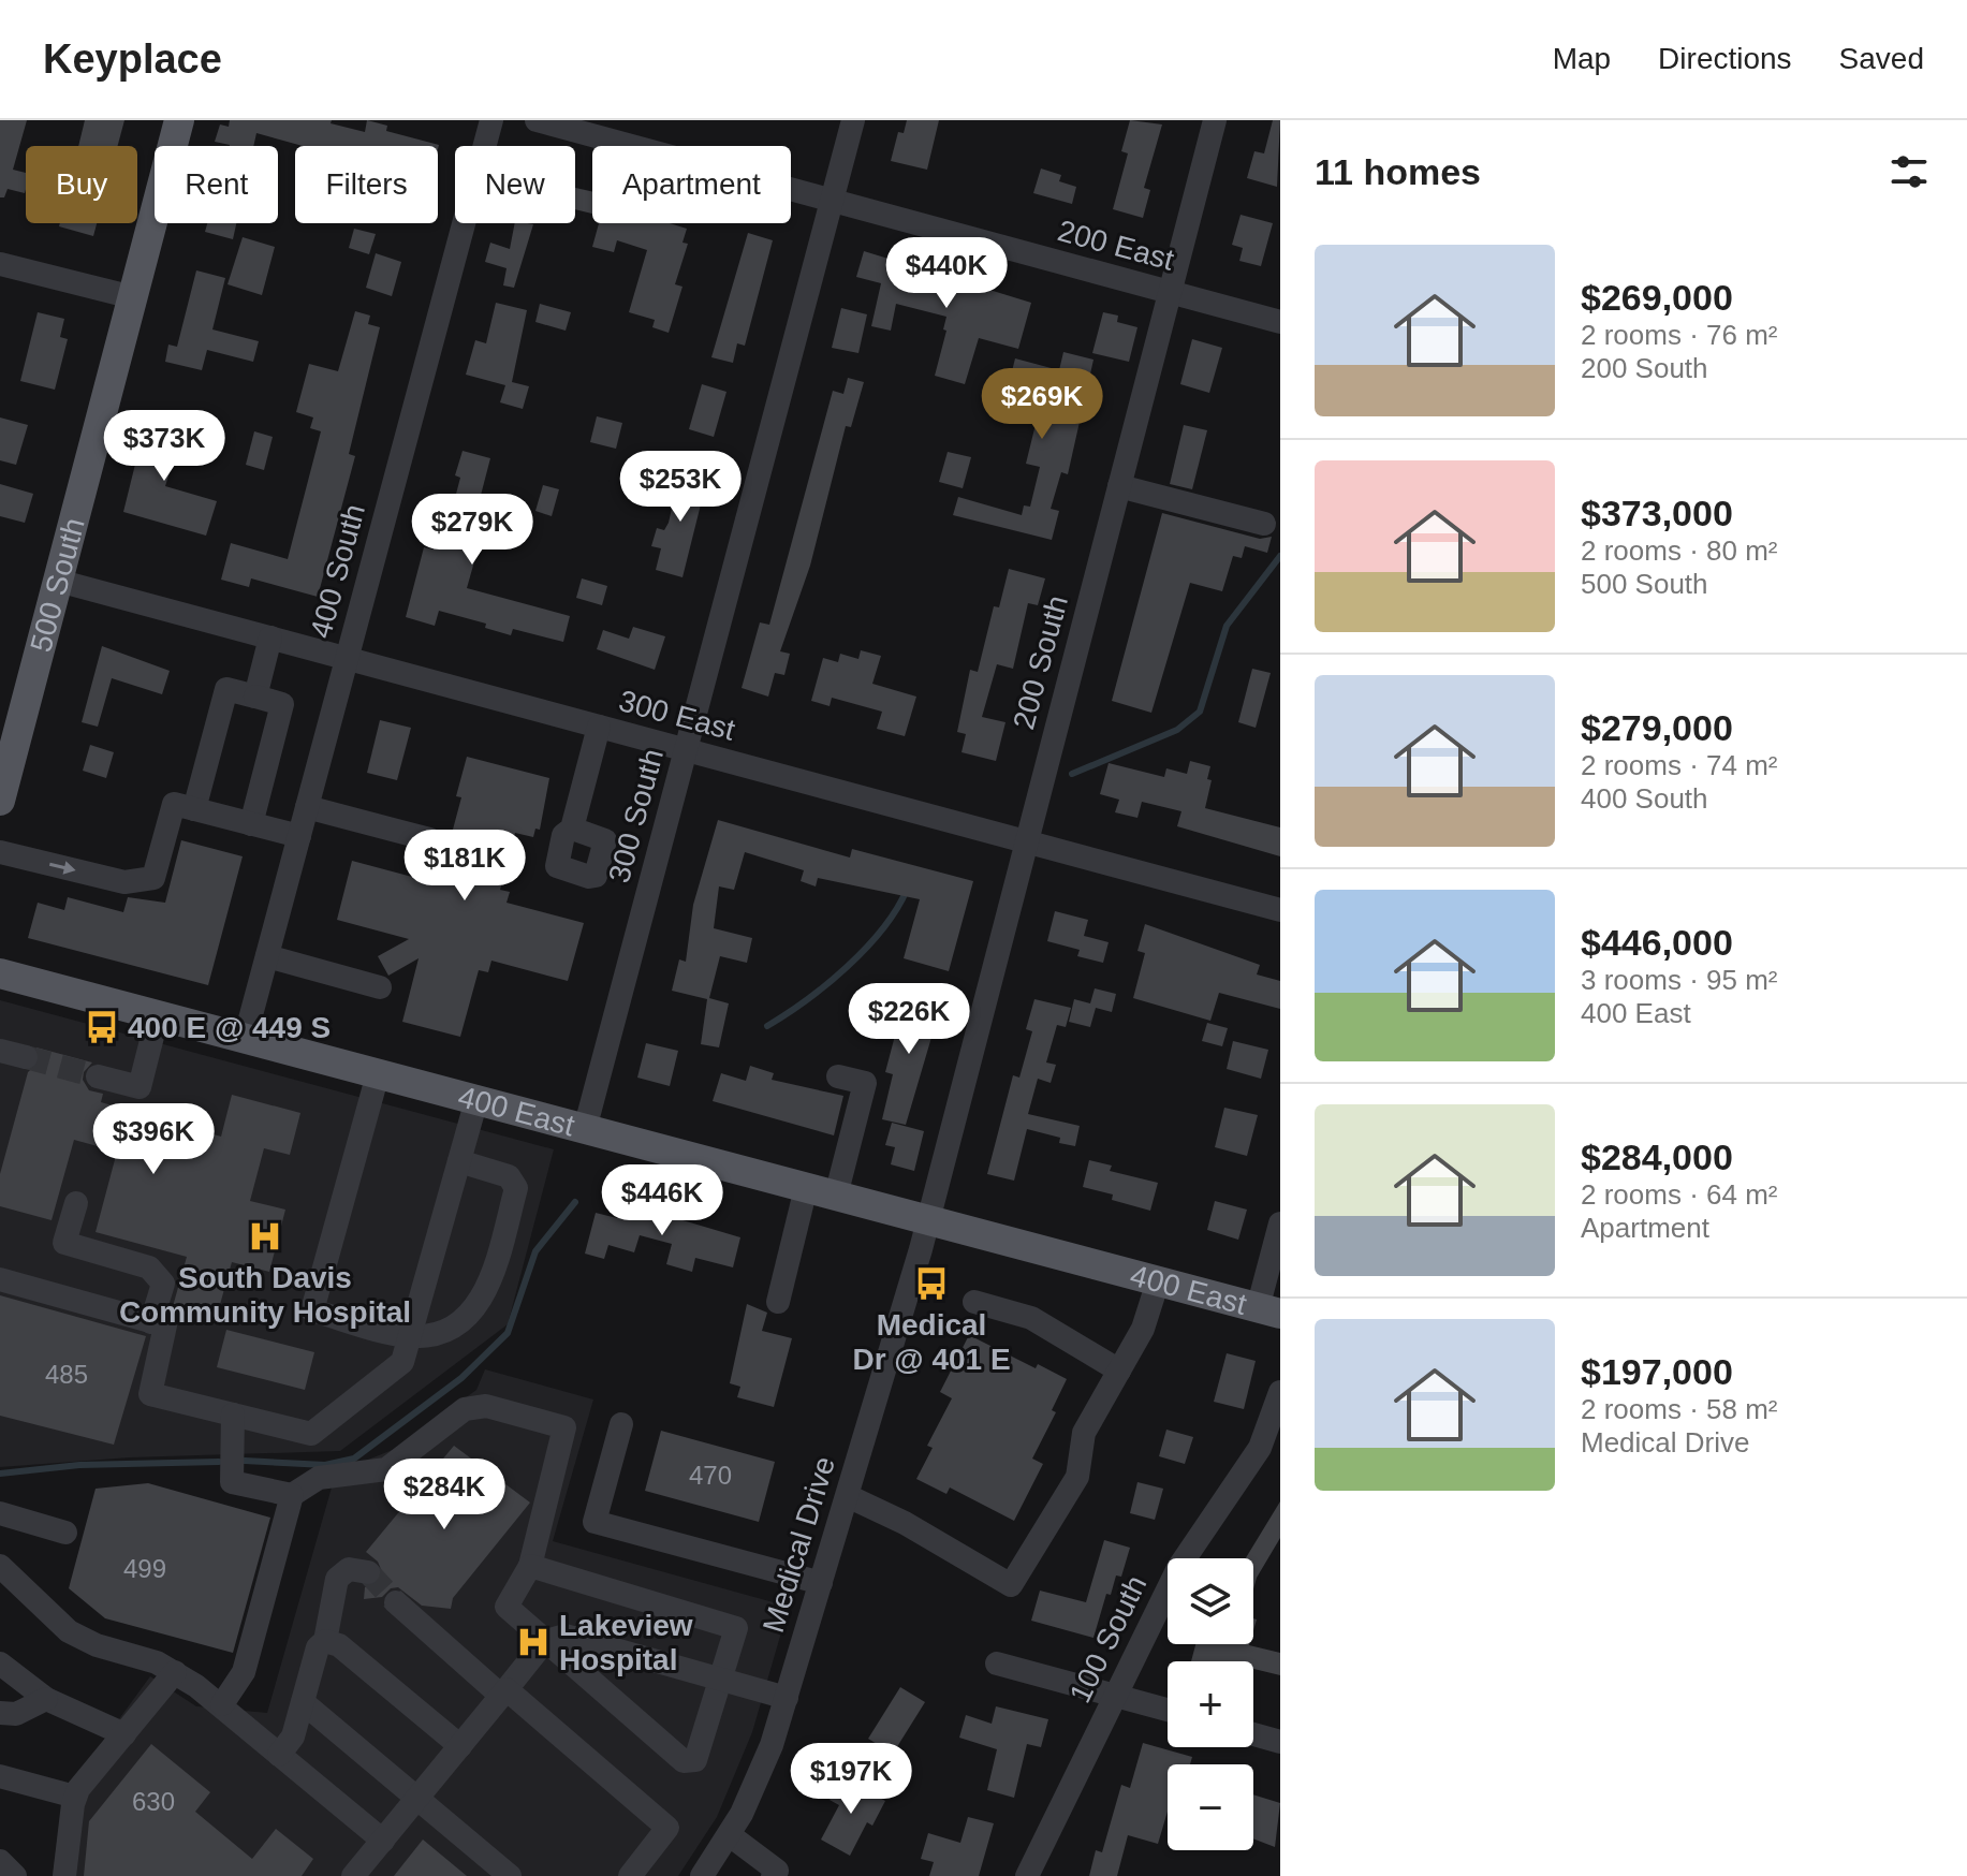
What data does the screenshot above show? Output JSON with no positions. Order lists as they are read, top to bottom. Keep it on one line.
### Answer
{"streets":{"main road":["500 South","400 East"],"street":["200 East","400 South","200 South","300 East","300 South","Medical Drive","100 South"]},"crossings":[["200 East","200 South"],["200 East","300 South"],["400 South","300 East"],["400 South","400 East"],["500 South","300 East"],["200 South","300 East"],["200 South","400 East"],["200 South","Medical Drive"],["300 East","300 South"],["300 South","400 East"],["400 East","Medical Drive"]],"places":{"bus stop":["400 E @ 449 S","Medical Dr @ 401 E"],"hospital":["South Davis Community Hospital","Lakeview Hospital"]},"house_numbers":["485","470","499","630"],"page":{"header":"Keyplace","nav":["Map","Directions","Saved"],"heading":"11 homes","chip":["Buy","Rent","Filters","New","Apartment"],"list":[{"name":"$269,000","note":"2 rooms · 76 m² · 200 South"},{"name":"$373,000","note":"2 rooms · 80 m² · 500 South"},{"name":"$279,000","note":"2 rooms · 74 m² · 400 South"},{"name":"$446,000","note":"3 rooms · 95 m² · 400 East"},{"name":"$284,000","note":"2 rooms · 64 m² · Apartment"},{"name":"$197,000","note":"2 rooms · 58 m² · Medical Drive"}],"price":["$440K","$269K","$373K","$253K","$279K","$181K","$226K","$396K","$446K","$284K","$197K"],"map_buttons":["+","−"]}}
